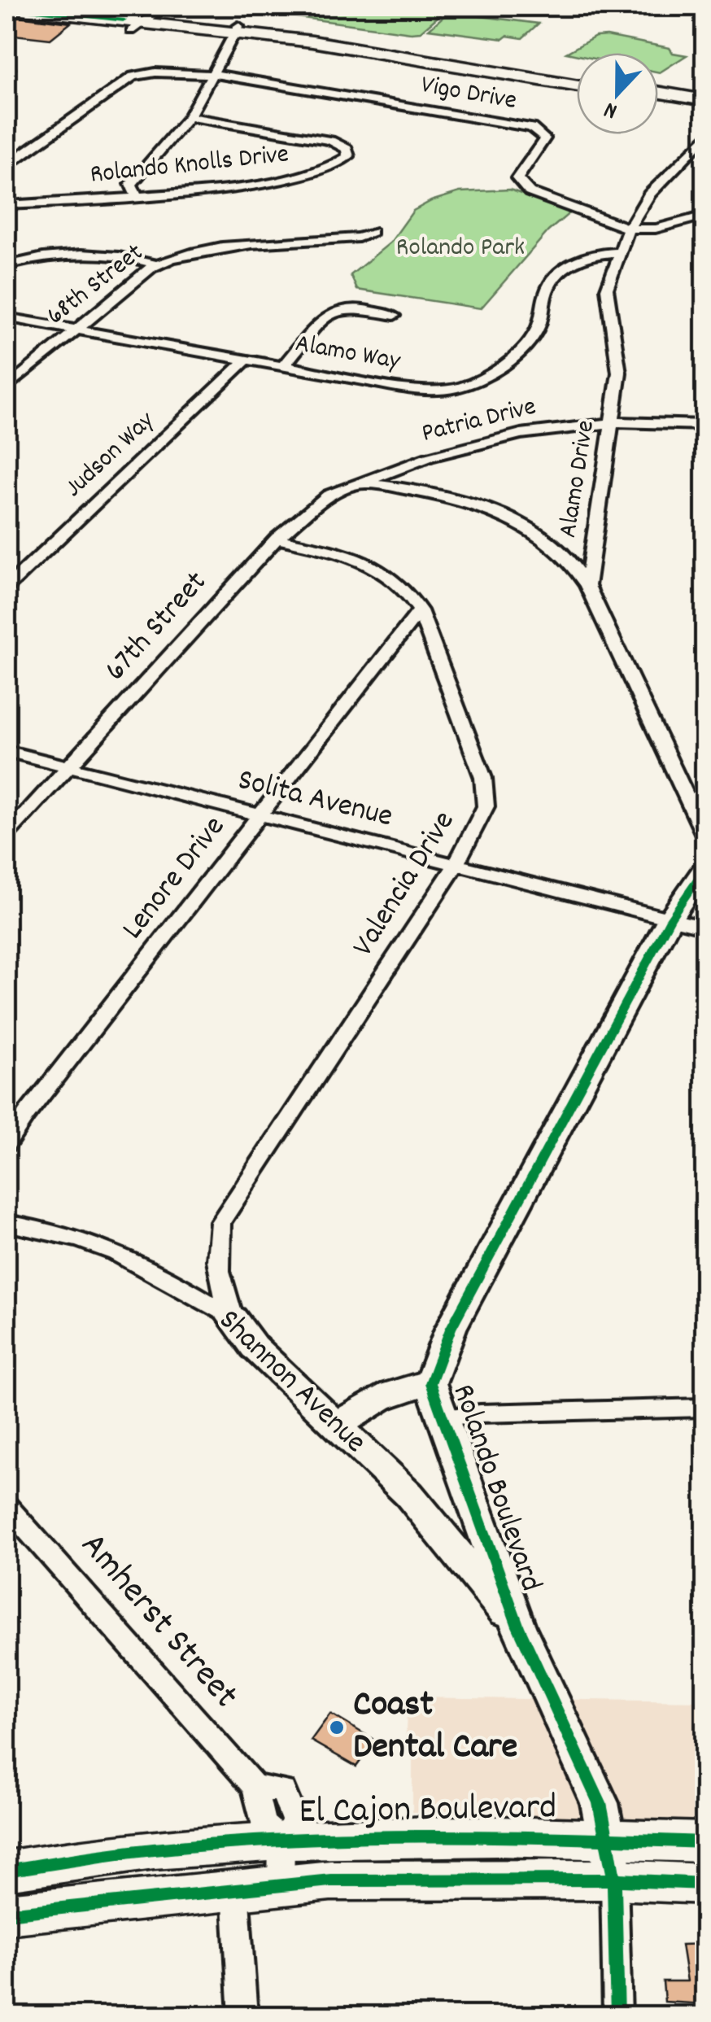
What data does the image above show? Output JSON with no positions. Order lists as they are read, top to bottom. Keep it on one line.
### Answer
{"streets":{"main road":["El Cajon Boulevard"],"street":["Vigo Drive","Rolando Knolls Drive","68th Street","Alamo Way","Patria Drive","Judson Way","Alamo Drive","67th Street","Solita Avenue","Lenore Drive","Valencia Drive","Shannon Avenue","Rolando Boulevard","Amherst Street"]},"crossings":[["Vigo Drive","68th Street"],["Vigo Drive","Alamo Drive"],["Rolando Knolls Drive","68th Street"],["68th Street","Alamo Way"],["Alamo Way","Judson Way"],["Alamo Way","Alamo Drive"],["Patria Drive","Alamo Drive"],["Patria Drive","67th Street"],["67th Street","Solita Avenue"],["67th Street","Valencia Drive"],["Solita Avenue","Lenore Drive"],["Solita Avenue","Valencia Drive"],["Solita Avenue","Rolando Boulevard"],["Lenore Drive","Valencia Drive"],["Valencia Drive","Shannon Avenue"],["Shannon Avenue","Rolando Boulevard"],["Rolando Boulevard","El Cajon Boulevard"],["Amherst Street","El Cajon Boulevard"]],"parks":["Rolando Park"],"places":["Coast Dental Care"],"north":"bottom"}
